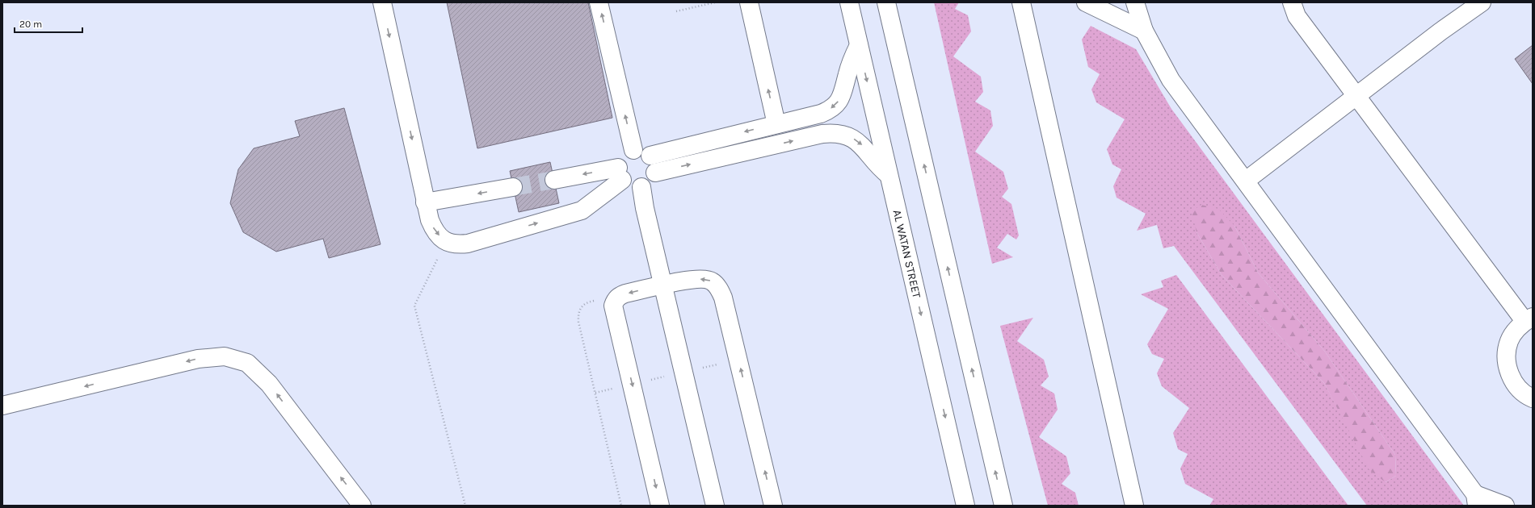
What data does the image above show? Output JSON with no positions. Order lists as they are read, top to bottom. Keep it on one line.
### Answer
{"streets":{"street":["AL WATAN STREET"]},"scale_bar":"20 m"}
